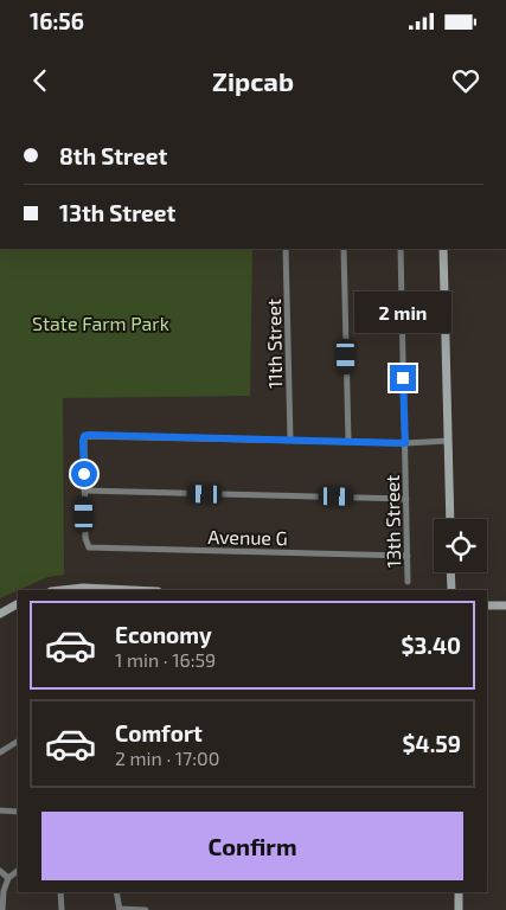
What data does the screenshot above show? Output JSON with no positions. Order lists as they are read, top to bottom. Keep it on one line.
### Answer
{"streets":{"street":["11th Street","13th Street","Avenue G"]},"crossings":[["13th Street","Avenue G"]],"parks":["State Farm Park"],"page":{"status":"16:56","header":"Zipcab","banner":["8th Street","13th Street"],"bubble":"2 min","list":[{"name":"Economy","note":"1 min · 16:59","value":"$3.40"},{"name":"Comfort","note":"2 min · 17:00","value":"$4.59"}],"buttons":"Confirm"}}
